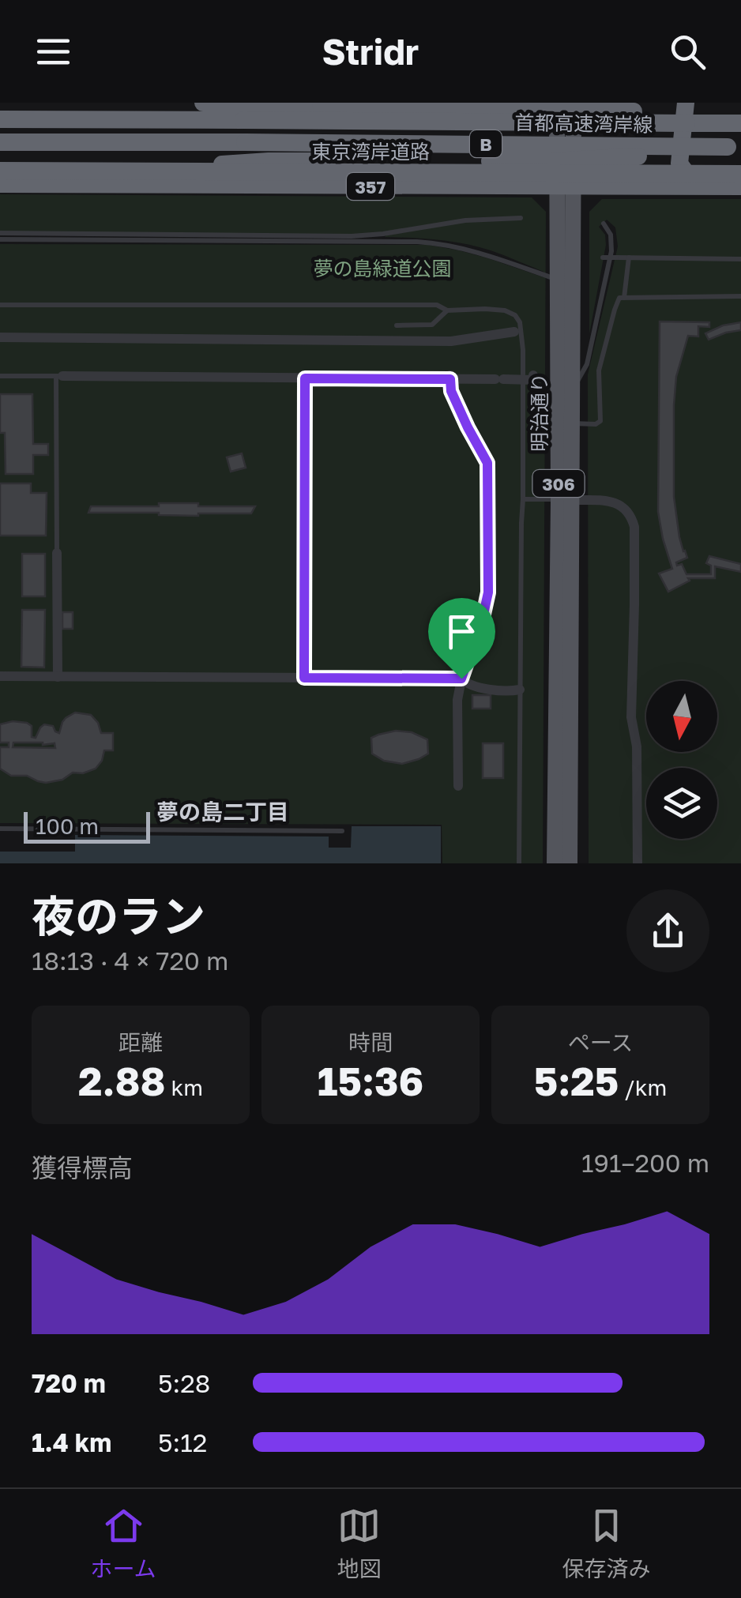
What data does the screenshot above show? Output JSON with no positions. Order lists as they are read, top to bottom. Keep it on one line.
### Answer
{"streets":{"highway":["首都高速湾岸線","B","東京湾岸道路","357"],"main road":["明治通り","306"]},"crossings":[["357","明治通り"]],"districts":["夢の島二丁目"],"parks":["夢の島緑道公園"],"scale_bar":"100 m","north":"bottom","page":{"header":"Stridr","scale":"100 m","heading":["夜のラン","18:13 · 4 × 720 m"],"stats":[["距離","2.88 km"],["時間","15:36"],["ペース","5:25 /km"]],"chart":["獲得標高","191–200 m"],"list":[{"name":"720 m","note":"5:28"},{"name":"1.4 km","note":"5:12"}],"tabs":["ホーム","地図","保存済み"]}}
